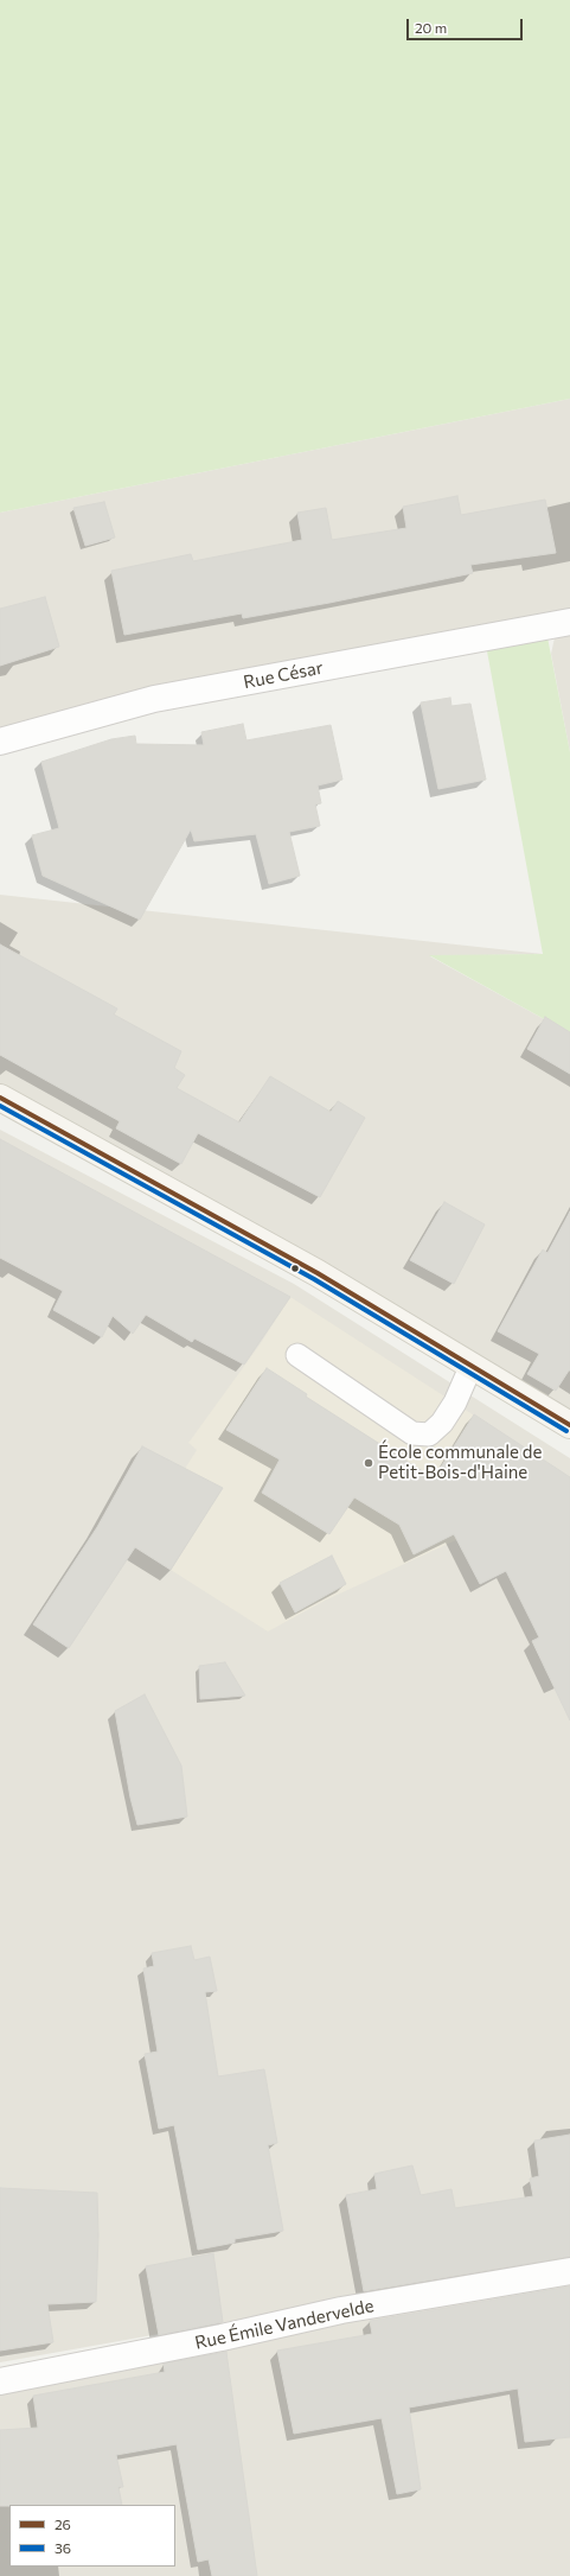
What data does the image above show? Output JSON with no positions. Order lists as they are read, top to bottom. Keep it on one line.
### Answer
{"streets":{"street":["Rue César","Rue Émile Vandervelde"]},"places":["École communale de Petit-Bois-d'Haine"],"lines":["transit line 26","transit line 36"],"legend":["26","36"],"scale_bar":"20 m"}
